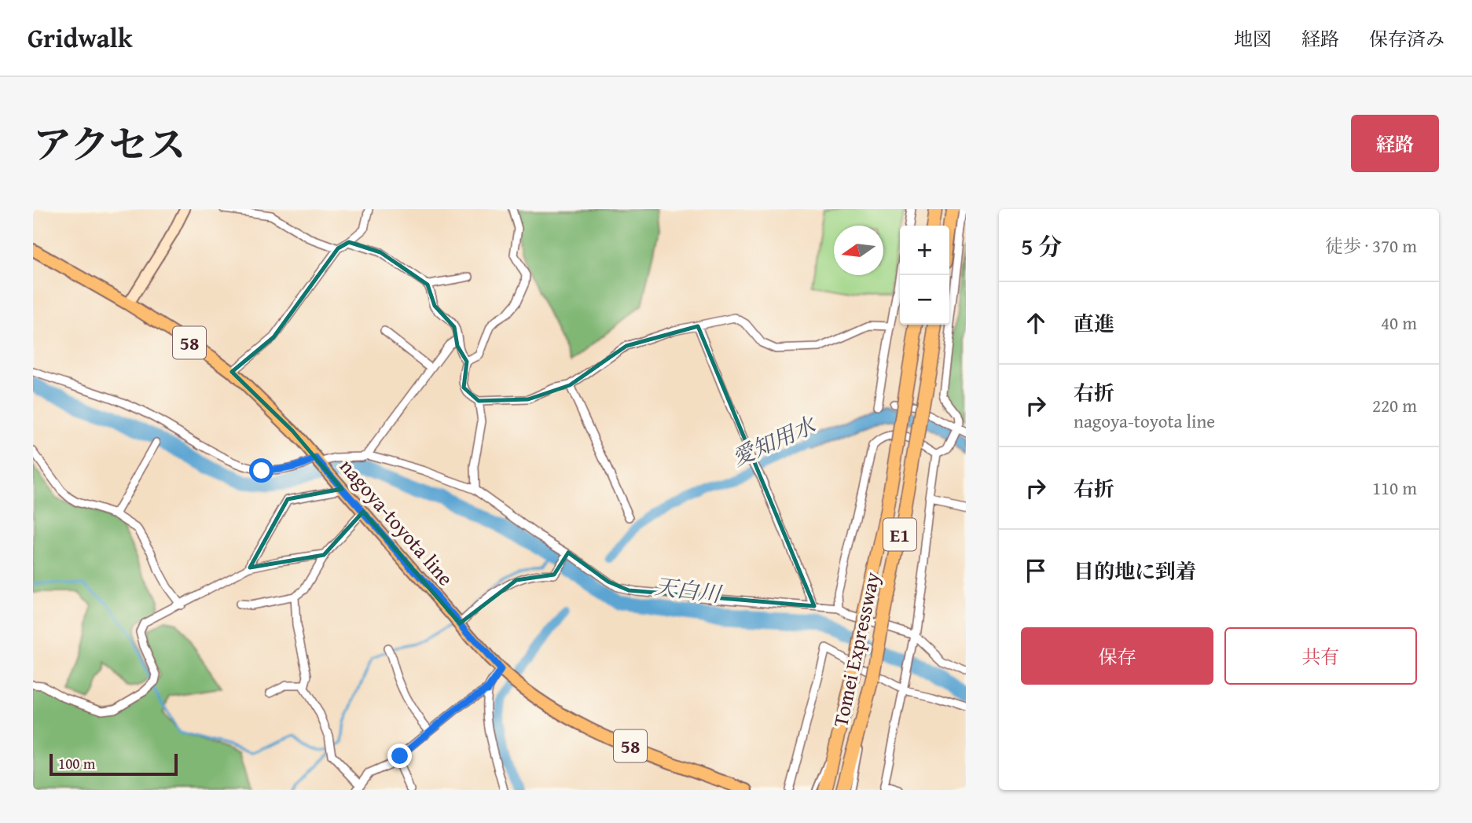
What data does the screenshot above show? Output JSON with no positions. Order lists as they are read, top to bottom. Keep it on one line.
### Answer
{"streets":{"highway":["E1","Tomei Expressway"],"main road":["58","nagoya-toyota line"]},"water":["愛知用水","天白川"],"scale_bar":"100 m","north":"left","page":{"header":"Gridwalk","nav":["地図","経路","保存済み"],"title":"アクセス","buttons":["経路",["保存","共有"]],"heading":["5 分","徒歩 · 370 m"],"map_buttons":["+","−"],"list":[["直進","40 m"],["右折","nagoya-toyota line","220 m"],["右折","110 m"],"目的地に到着"],"scale":"100 m"}}
